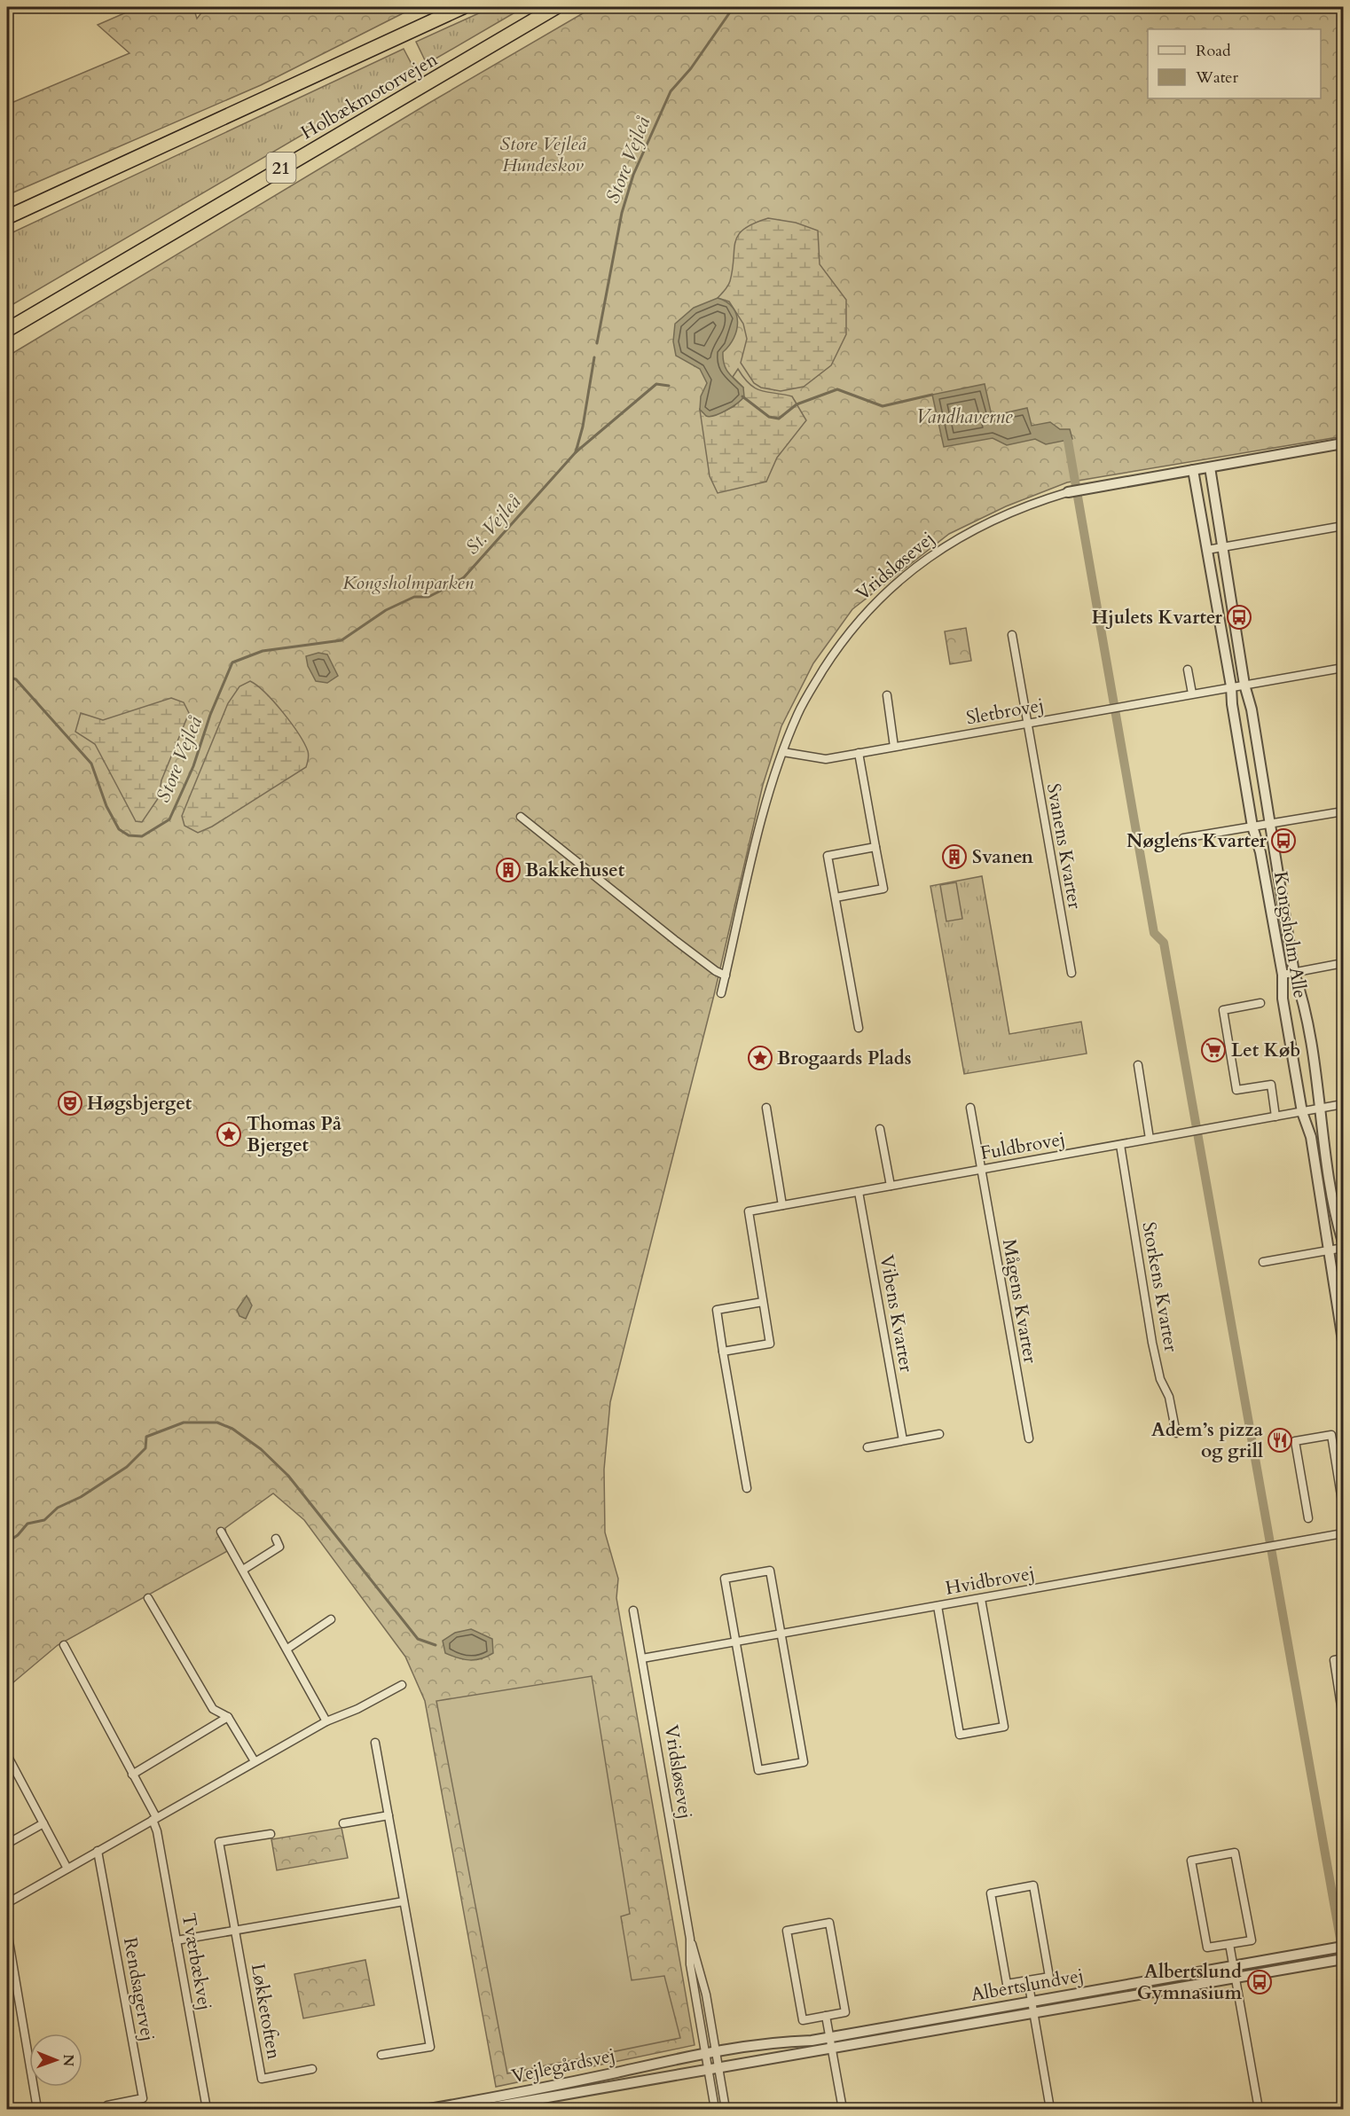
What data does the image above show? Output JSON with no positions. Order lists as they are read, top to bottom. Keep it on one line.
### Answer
{"streets":{"highway":["Holbækmotorvejen","21"],"street":["Vridsløsevej","Sletbrovej","Svanens Kvarter","Kongsholm Alle","Fuldbrovej","Storkens Kvarter","Mågens Kvarter","Vibens Kvarter","Hvidbrovej","Tværbækvej","Albertslundvej","Rendsagervej","Løkketoften","Vejlegårdsvej"]},"crossings":[["Vridsløsevej","Sletbrovej"],["Vridsløsevej","Kongsholm Alle"],["Vridsløsevej","Hvidbrovej"],["Vridsløsevej","Albertslundvej"],["Vridsløsevej","Vejlegårdsvej"],["Sletbrovej","Svanens Kvarter"],["Sletbrovej","Kongsholm Alle"],["Kongsholm Alle","Fuldbrovej"],["Fuldbrovej","Storkens Kvarter"],["Fuldbrovej","Mågens Kvarter"],["Fuldbrovej","Vibens Kvarter"],["Albertslundvej","Vejlegårdsvej"]],"water":["Store Vejleå","Vandhaverne","St. Vejleå"],"parks":["Store Vejleå Hundeskov","Kongsholmparken"],"places":{"bus stop":["Hjulets Kvarter","Nøglens Kvarter","Albertslund Gymnasium"],"building":["Svanen","Bakkehuset"],"supermarket":["Let Køb"],"place":["Brogaards Plads","Thomas På Bjerget"],"theatre":["Høgsbjerget"],"restaurant":["Adem’s pizza og grill"]},"legend":["Road","Water"],"north":"right"}
